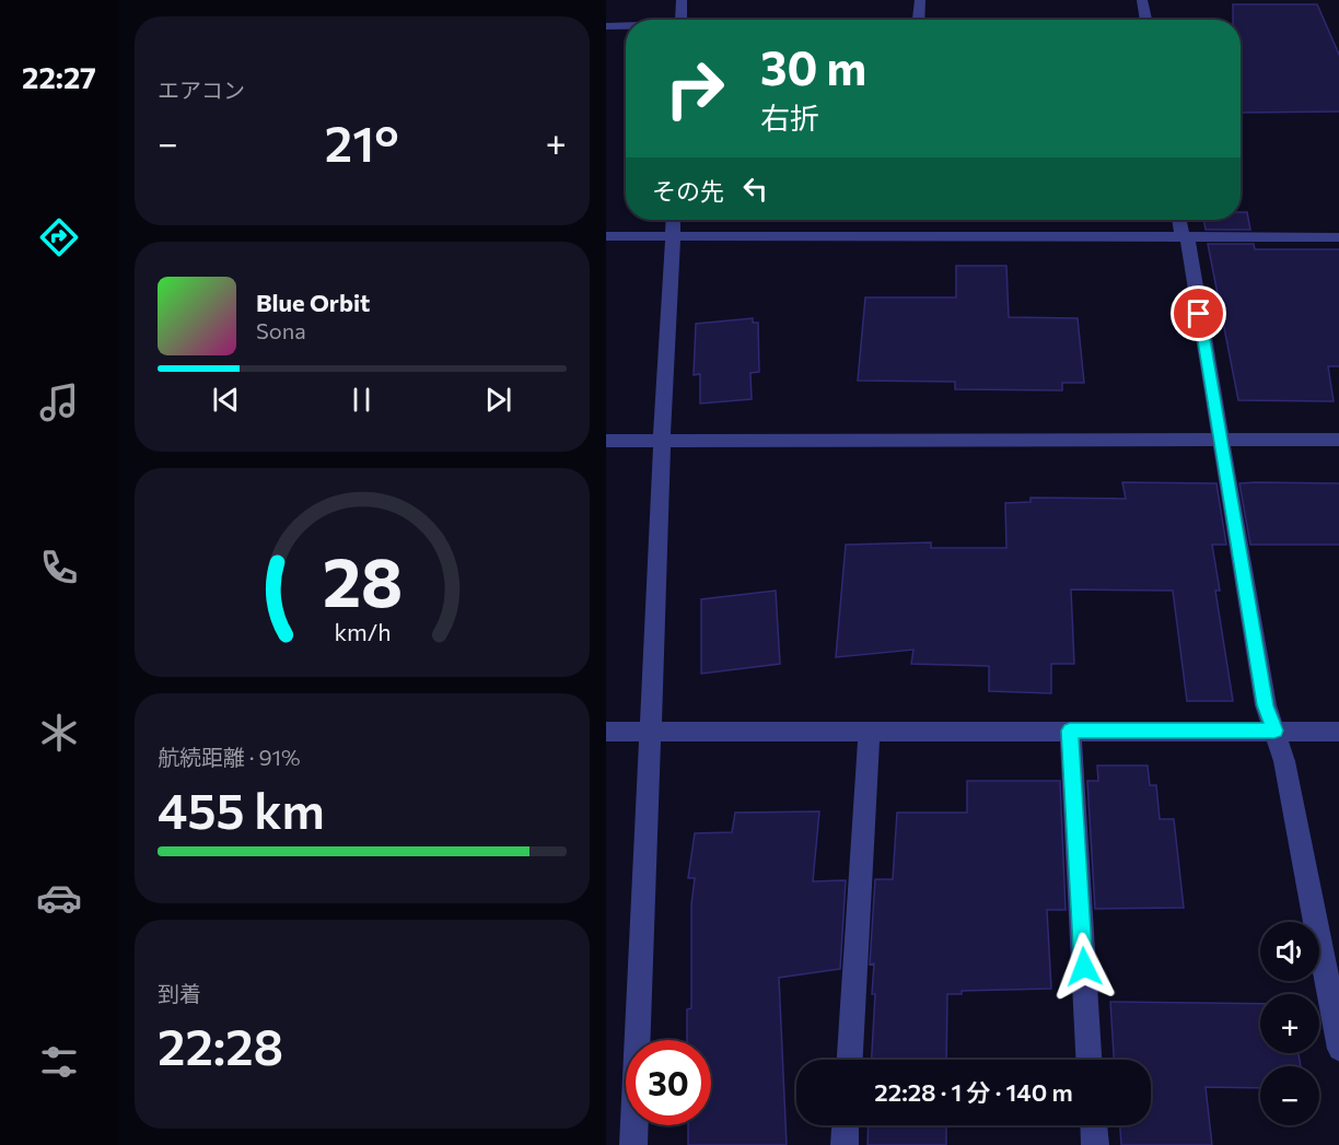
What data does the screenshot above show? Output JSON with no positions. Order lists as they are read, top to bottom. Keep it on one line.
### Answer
{"page":{"tabs":"22:27","tile":["エアコン",["航続距離 · 91%","455 km"],["到着","22:28"]],"turn":["30 m","右折"],"heat":["−","21°","+"],"then":"その先","song":["Blue Orbit","Sona"],"map_buttons":["+","−"],"limit":"30","trip":"22:28 · 1 分 · 140 m","gauge":["28","km/h"]}}
